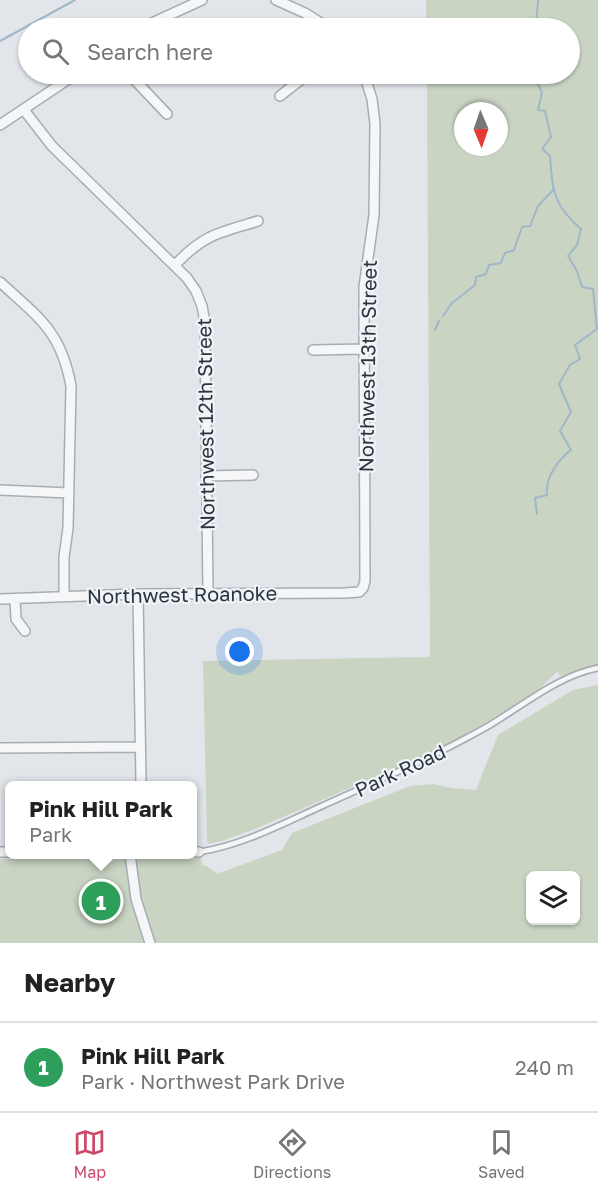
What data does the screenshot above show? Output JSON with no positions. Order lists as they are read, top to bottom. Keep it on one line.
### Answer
{"streets":{"street":["Northwest 13th Street","Northwest 12th Street","Northwest Roanoke"],"lane":["Park Road"]},"crossings":[["Northwest 13th Street","Northwest Roanoke"],["Northwest 12th Street","Northwest Roanoke"]],"north":"bottom","page":{"search":"Search here","popup":["Pink Hill Park","Park"],"pins":"1","heading":"Nearby","list":[{"mark":"1","name":"Pink Hill Park","note":"Park · Northwest Park Drive","value":"240 m"}],"nav":["Map","Directions","Saved"]}}
